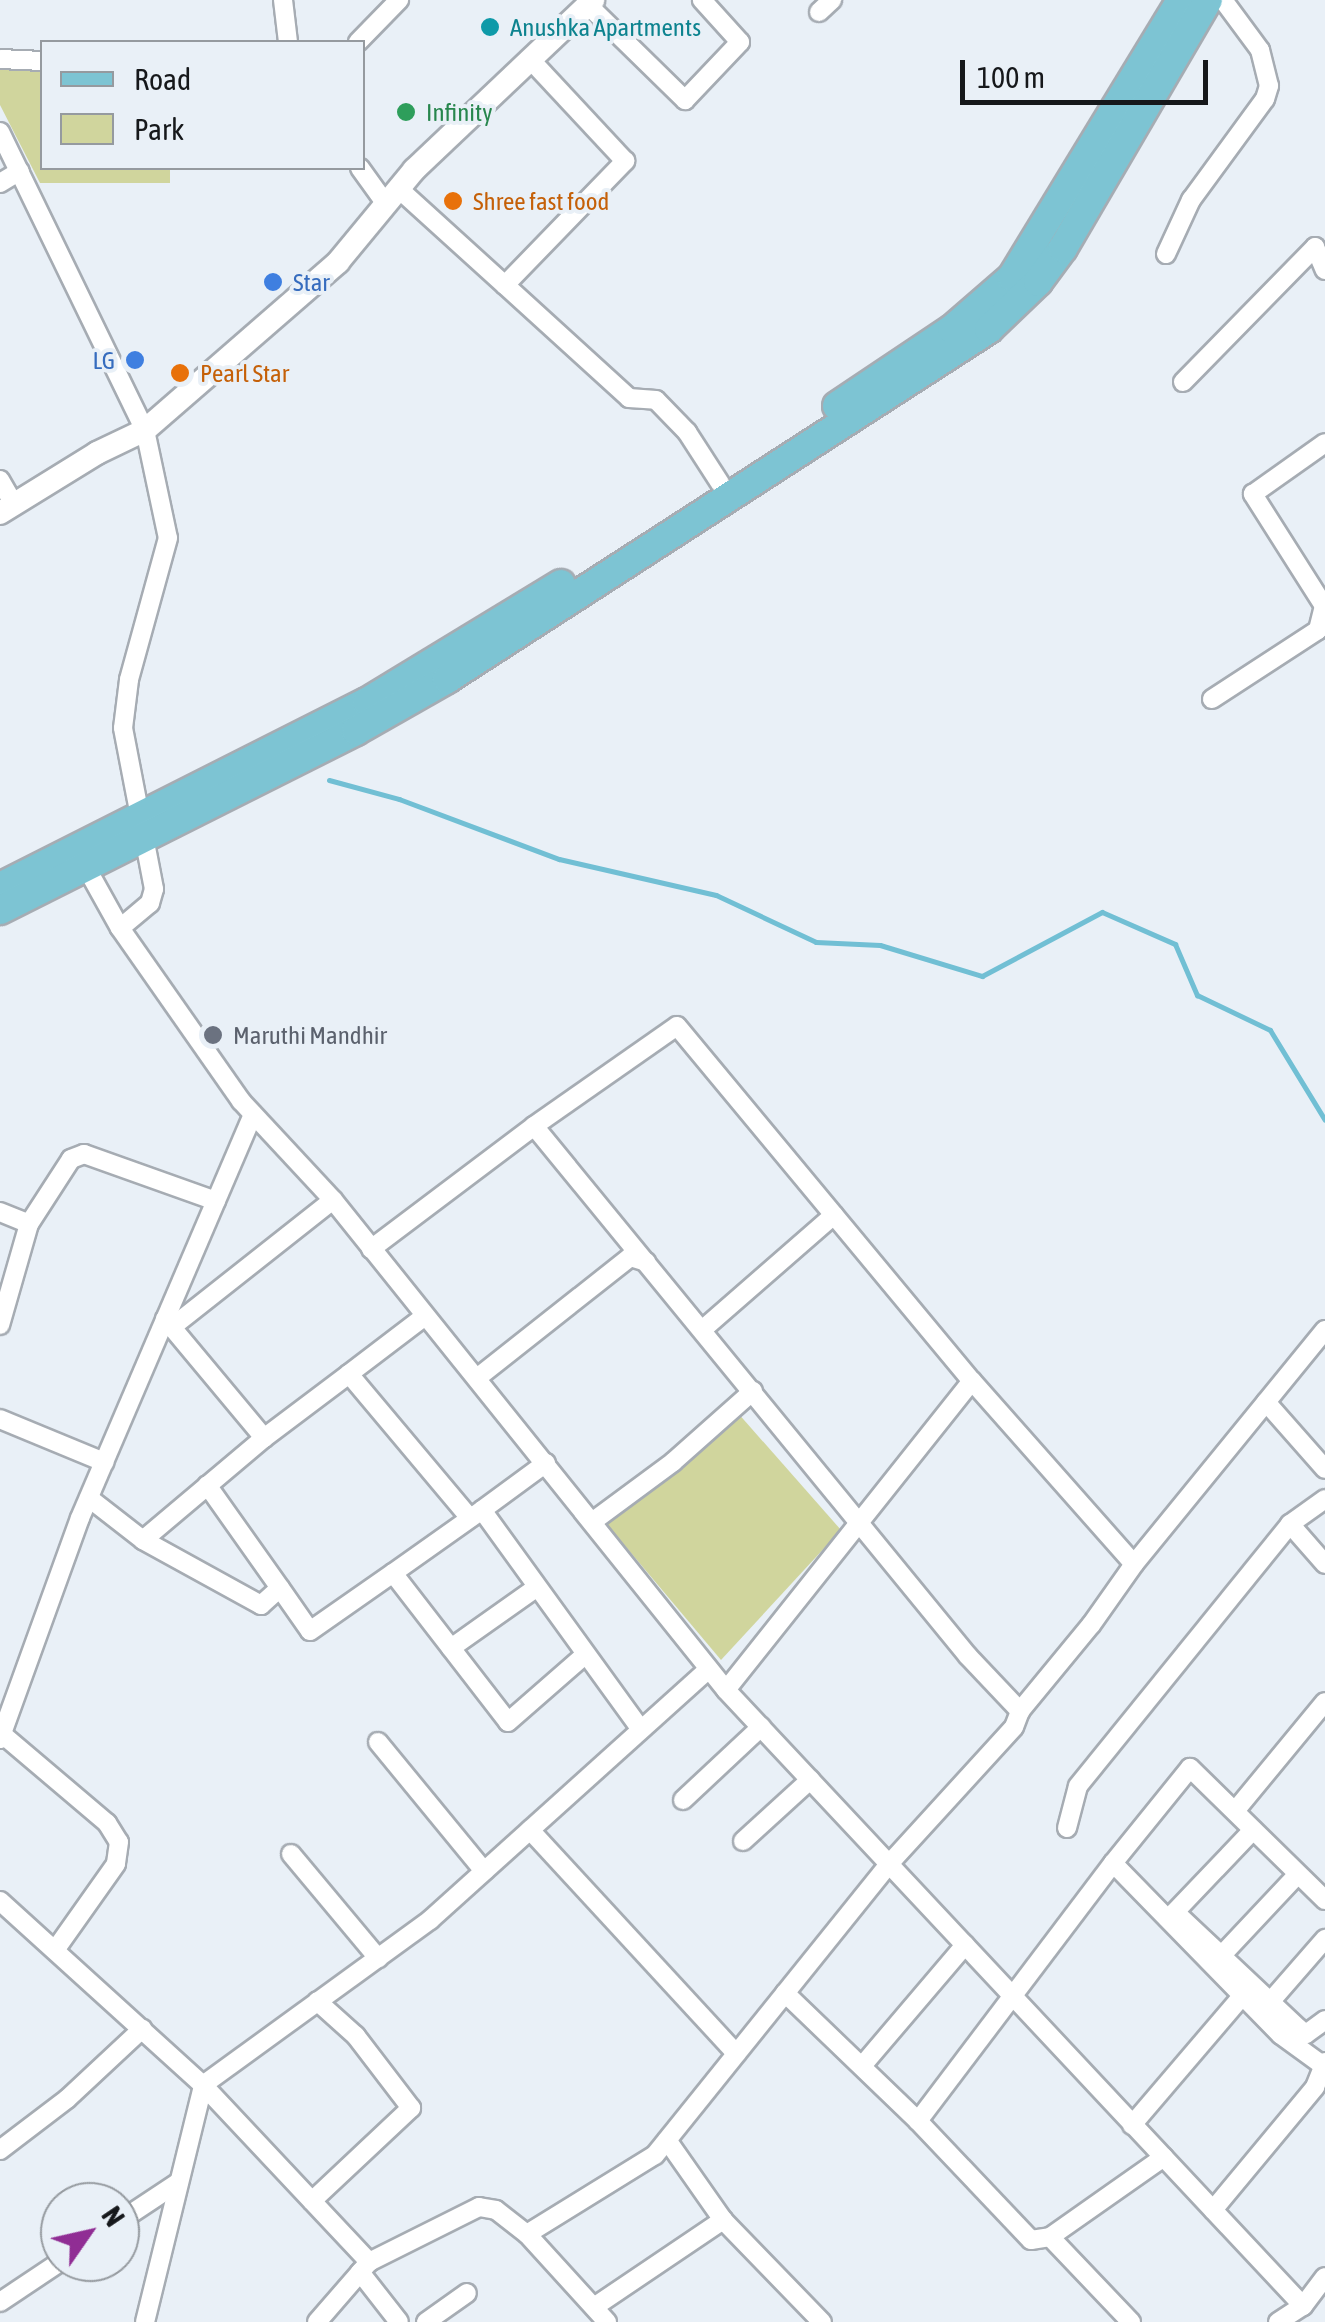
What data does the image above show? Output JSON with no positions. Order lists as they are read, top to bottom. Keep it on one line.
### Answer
{"places":["Anushka Apartments","Infinity","Shree fast food","Star","LG","Pearl Star","Maruthi Mandhir"],"legend":["Road","Park"],"scale_bar":"100 m","north":"top right"}
